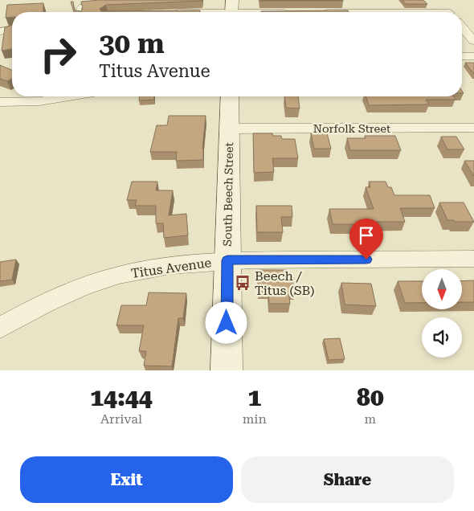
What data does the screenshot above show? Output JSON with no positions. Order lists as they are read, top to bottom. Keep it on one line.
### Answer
{"streets":{"street":["Norfolk Street","South Beech Street","Titus Avenue"]},"crossings":[["Norfolk Street","South Beech Street"],["South Beech Street","Titus Avenue"]],"places":{"bus stop":["Beech / Titus (SB)"]},"north":"bottom","page":{"turn":["30 m","Titus Avenue"],"eta":["14:44","Arrival","1","min","80","m"],"buttons":["Exit","Share"]}}
